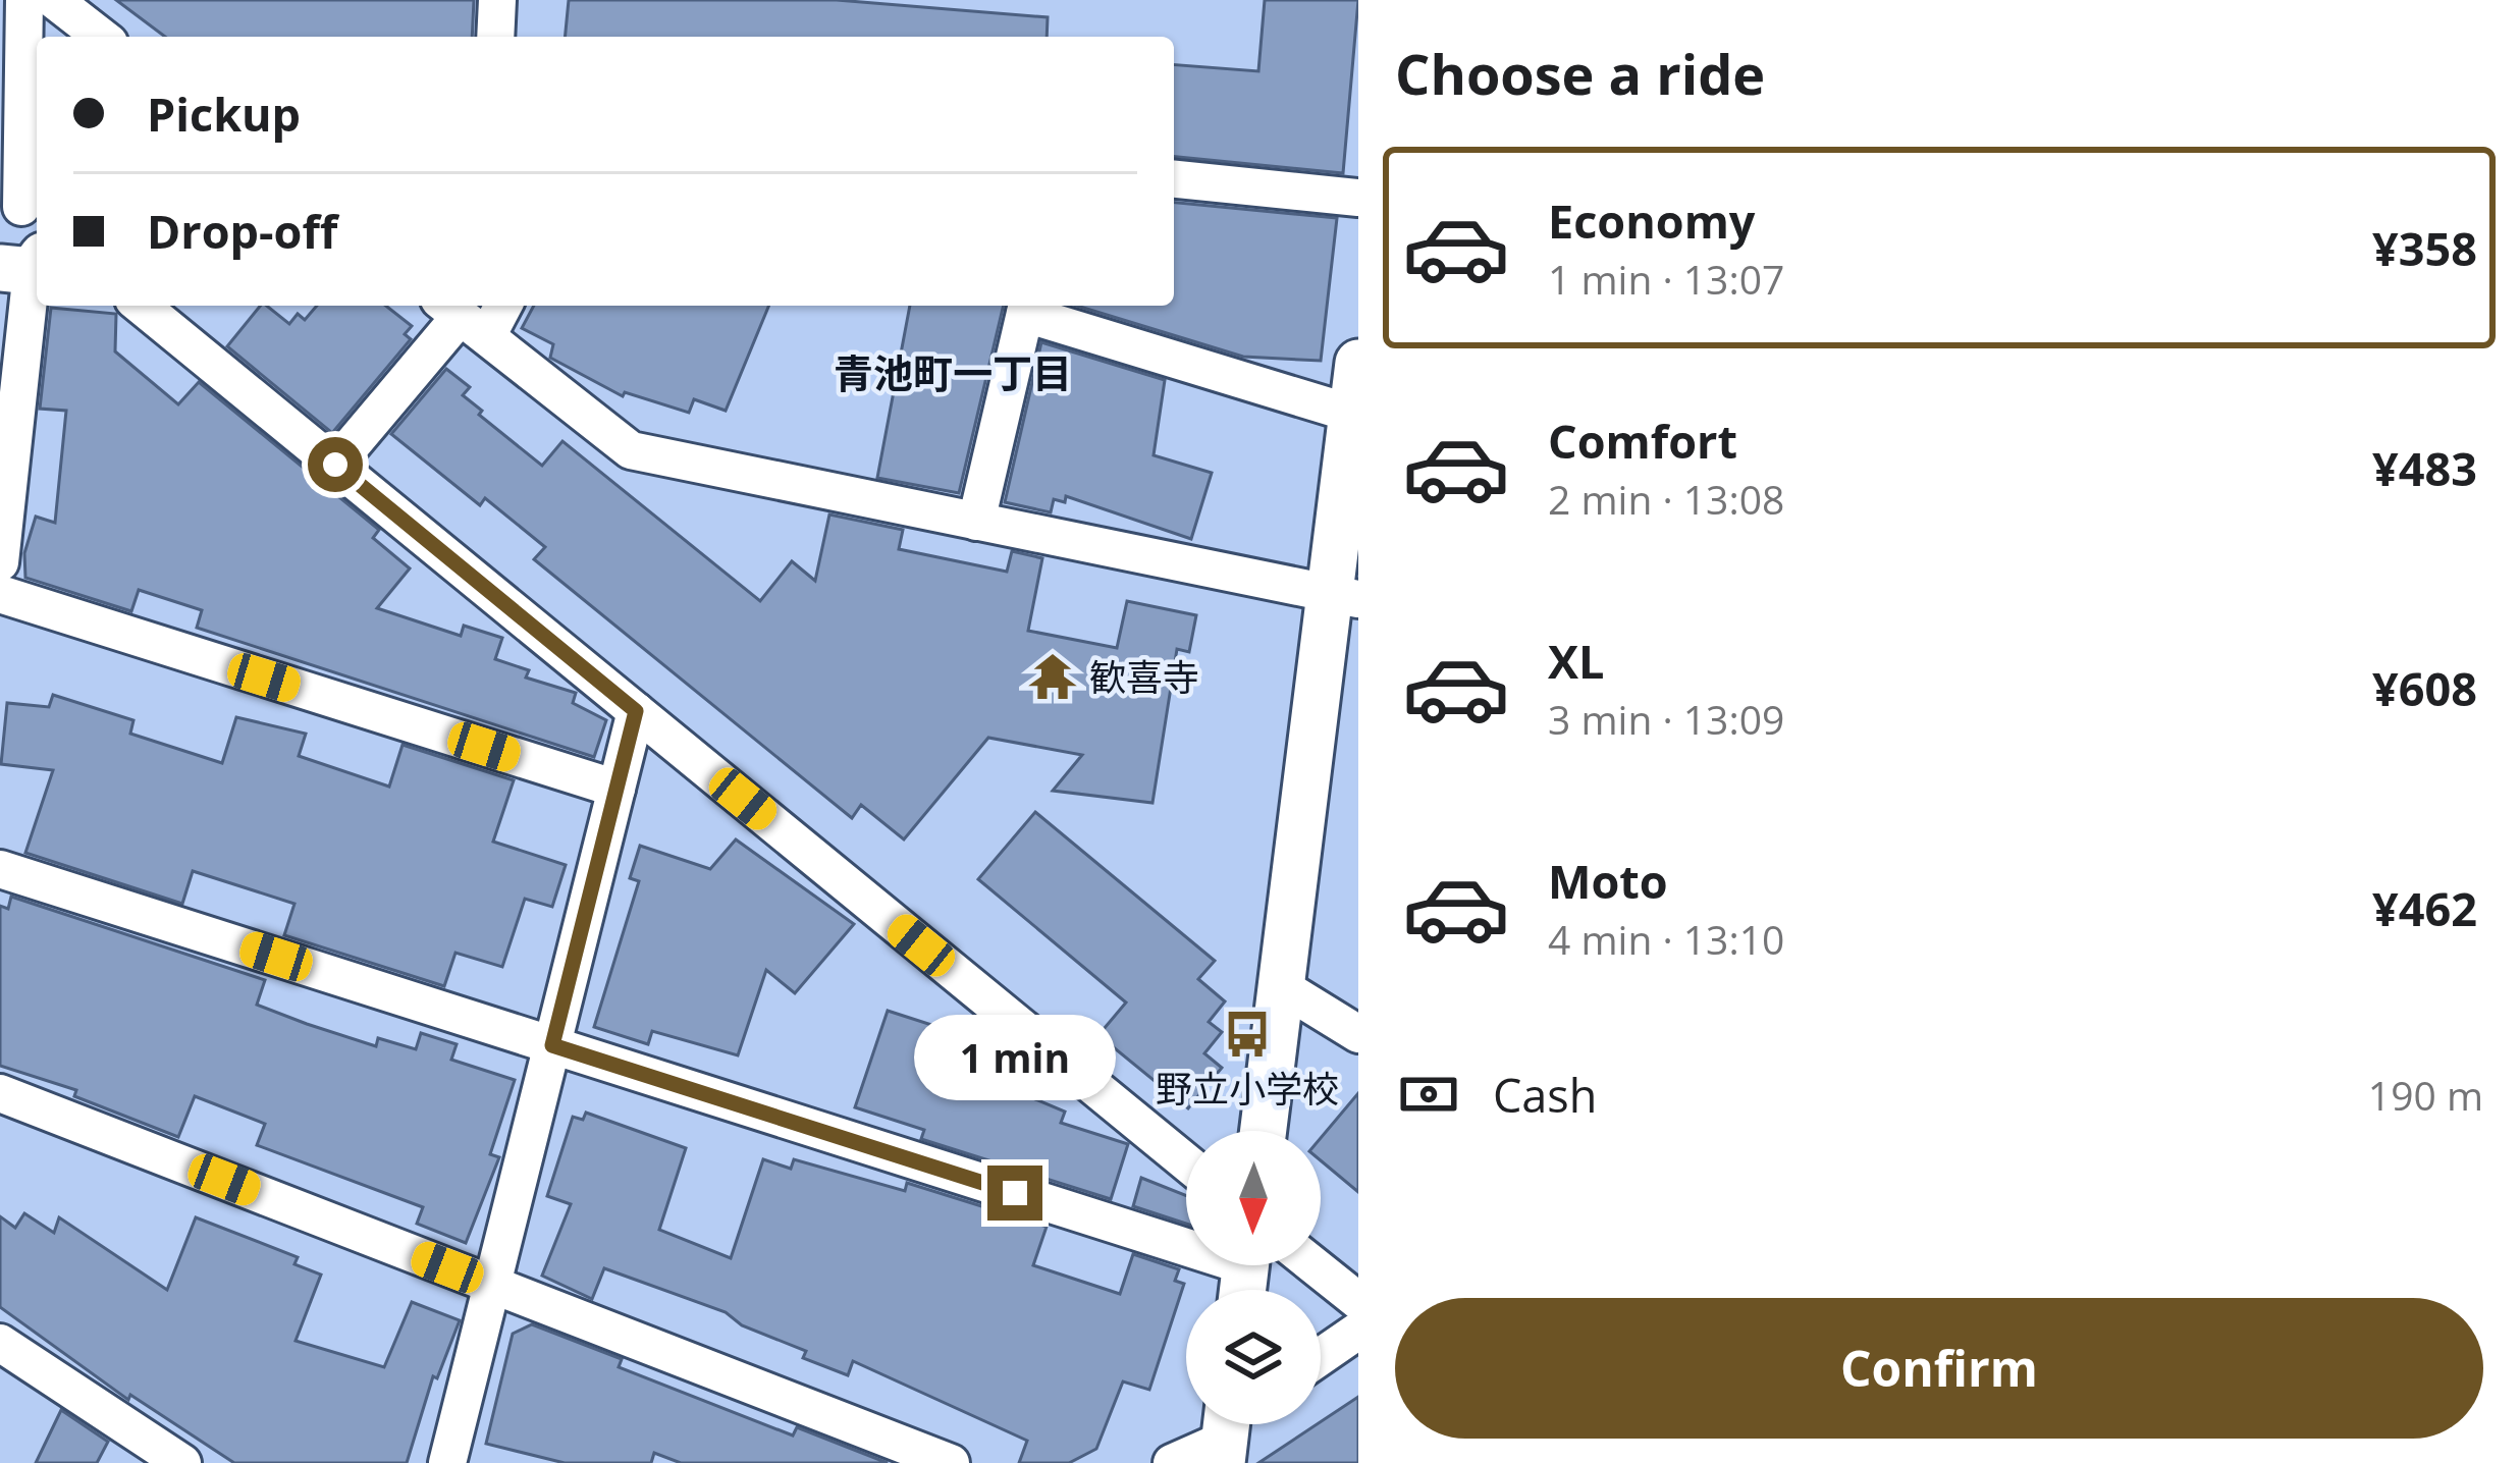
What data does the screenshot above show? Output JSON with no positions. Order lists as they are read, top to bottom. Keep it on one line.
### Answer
{"districts":["青池町一丁目"],"places":{"temple":["歓喜寺"],"bus stop":["野立小学校"]},"north":"bottom","page":{"heading":"Choose a ride","banner":["Pickup","Drop-off"],"list":[{"name":"Economy","note":"1 min · 13:07","value":"¥358"},{"name":"Comfort","note":"2 min · 13:08","value":"¥483"},{"name":"XL","note":"3 min · 13:09","value":"¥608"},{"name":"Moto","note":"4 min · 13:10","value":"¥462"}],"bubble":"1 min","pay":["Cash","190 m"],"buttons":"Confirm"}}
